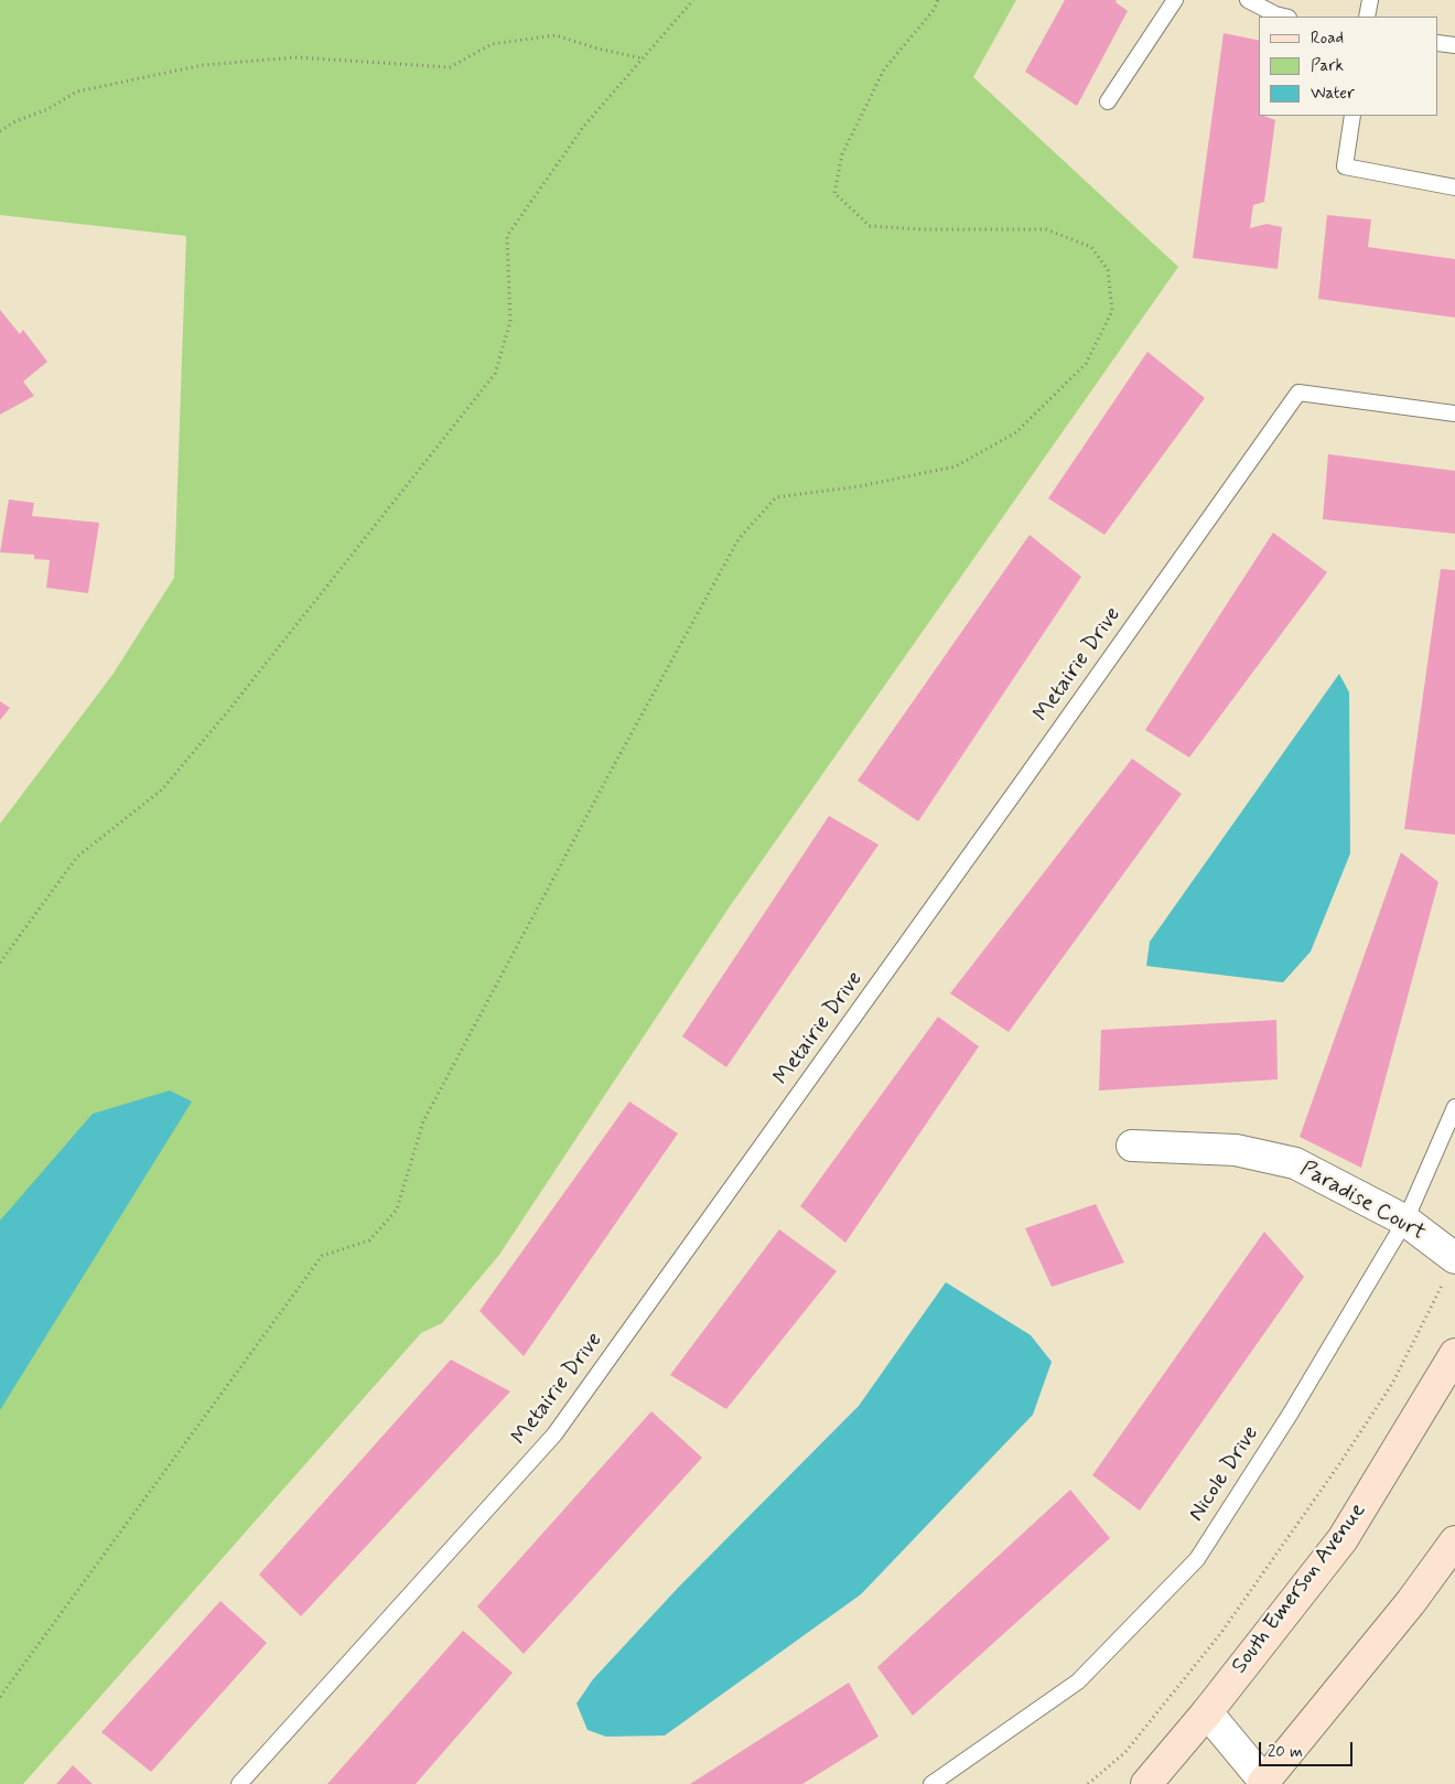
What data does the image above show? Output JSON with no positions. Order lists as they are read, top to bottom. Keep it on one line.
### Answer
{"streets":{"main road":["South Emerson Avenue"],"street":["Paradise Court"],"lane":["Metairie Drive","Nicole Drive"]},"crossings":[["Paradise Court","Nicole Drive"]],"legend":["Road","Park","Water"],"scale_bar":"20 m"}
